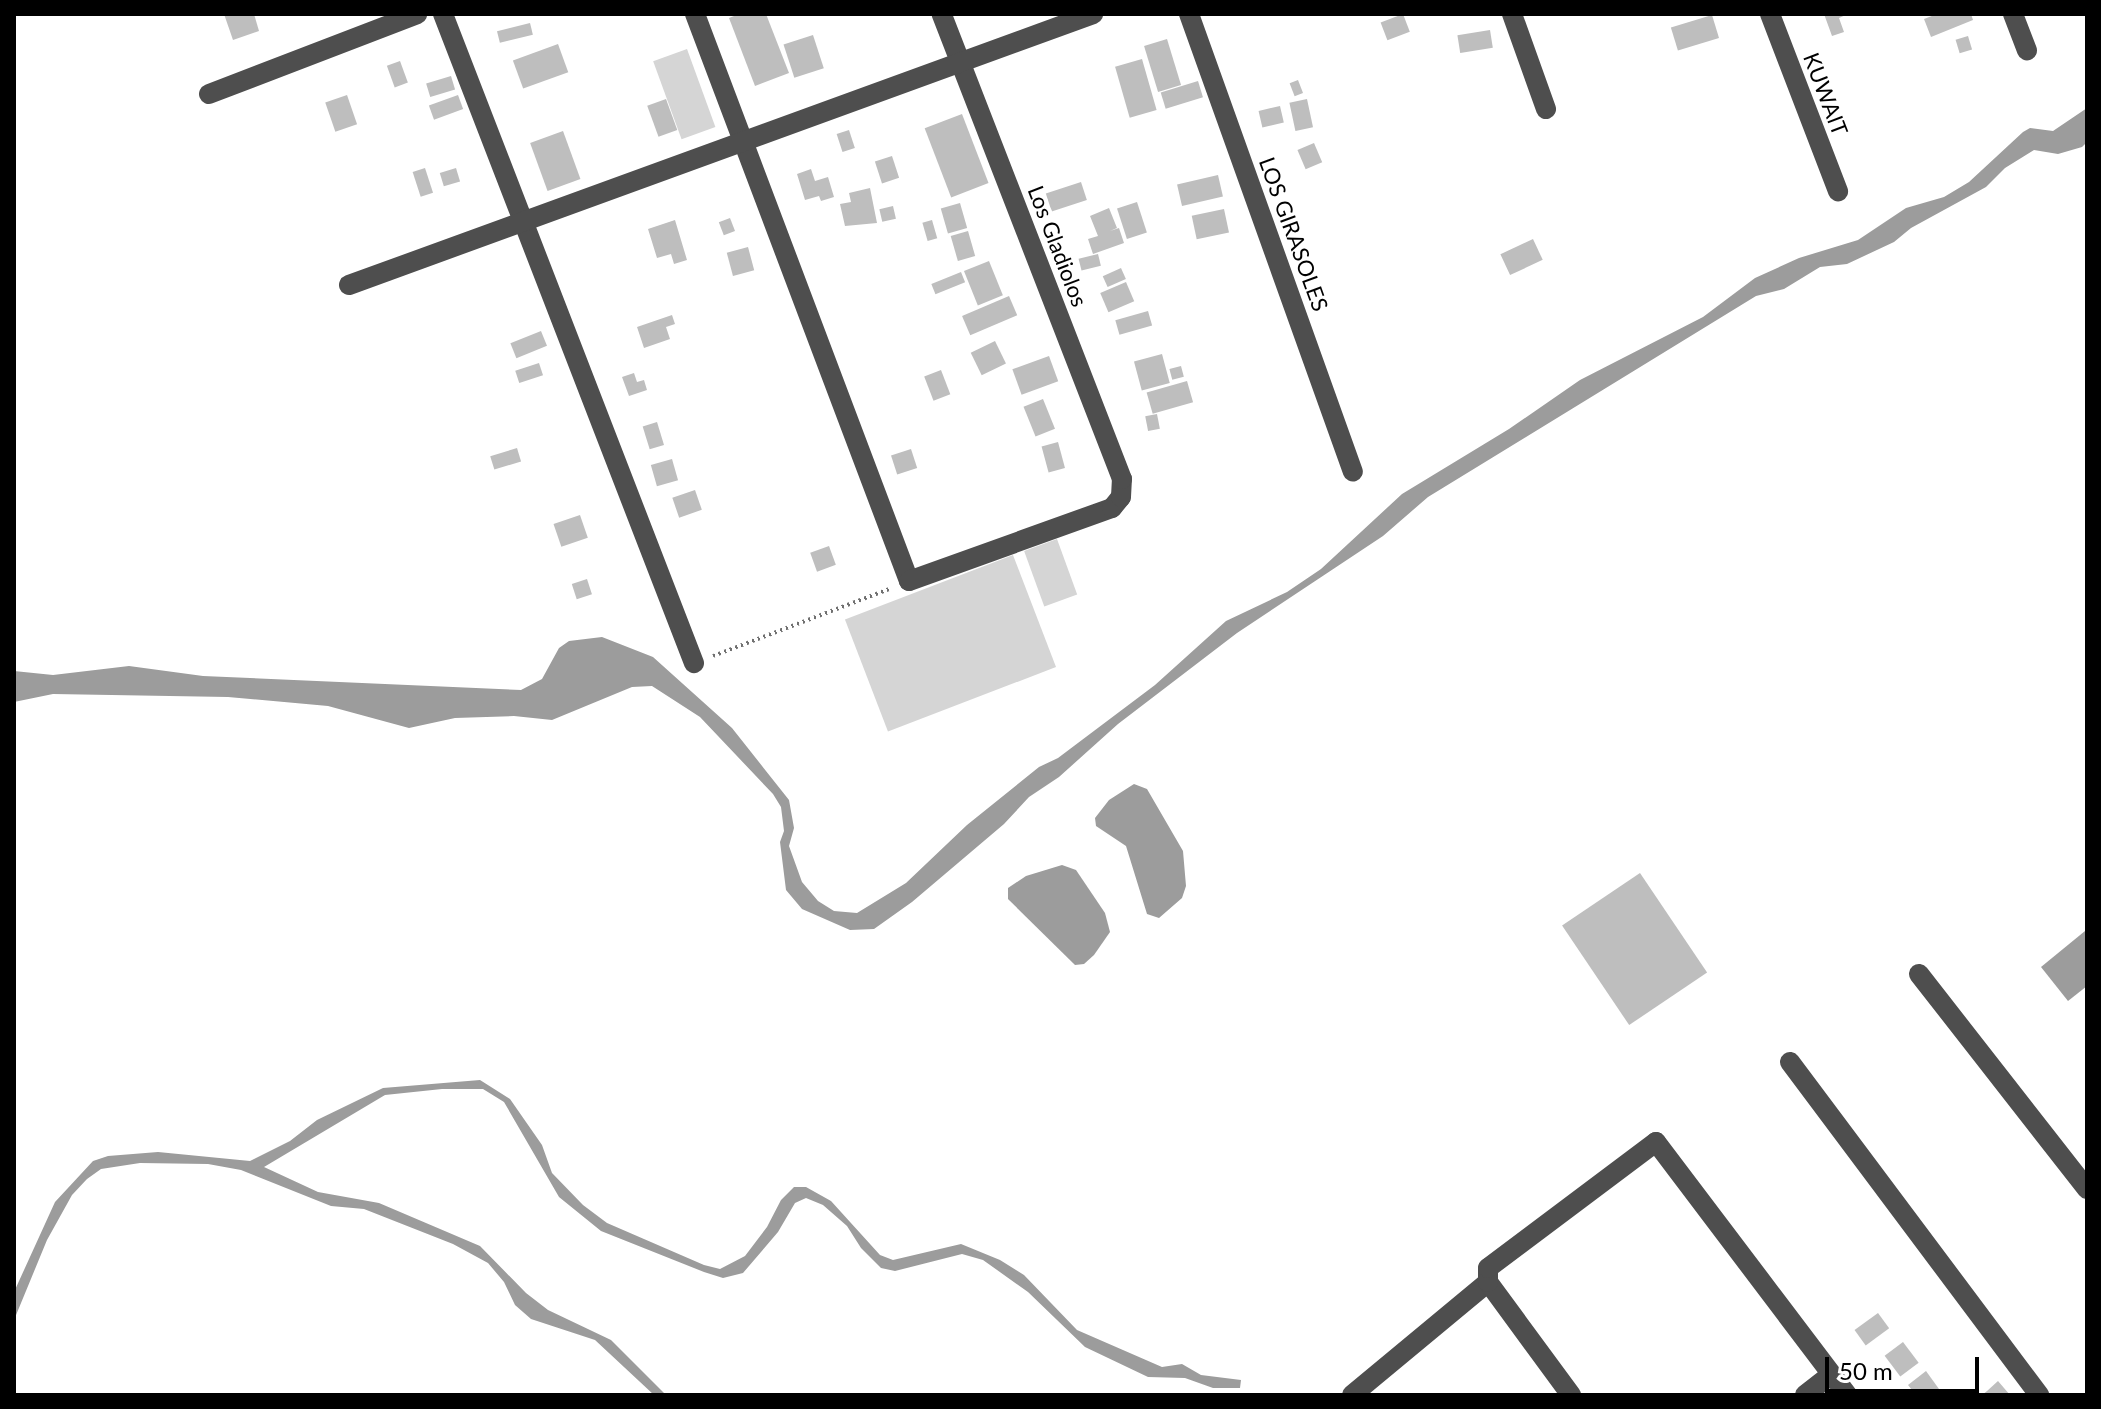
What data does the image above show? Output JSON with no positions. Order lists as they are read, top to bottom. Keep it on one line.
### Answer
{"streets":{"street":["KUWAIT","LOS GIRASOLES","Los Gladiolos"]},"scale_bar":"50 m"}
